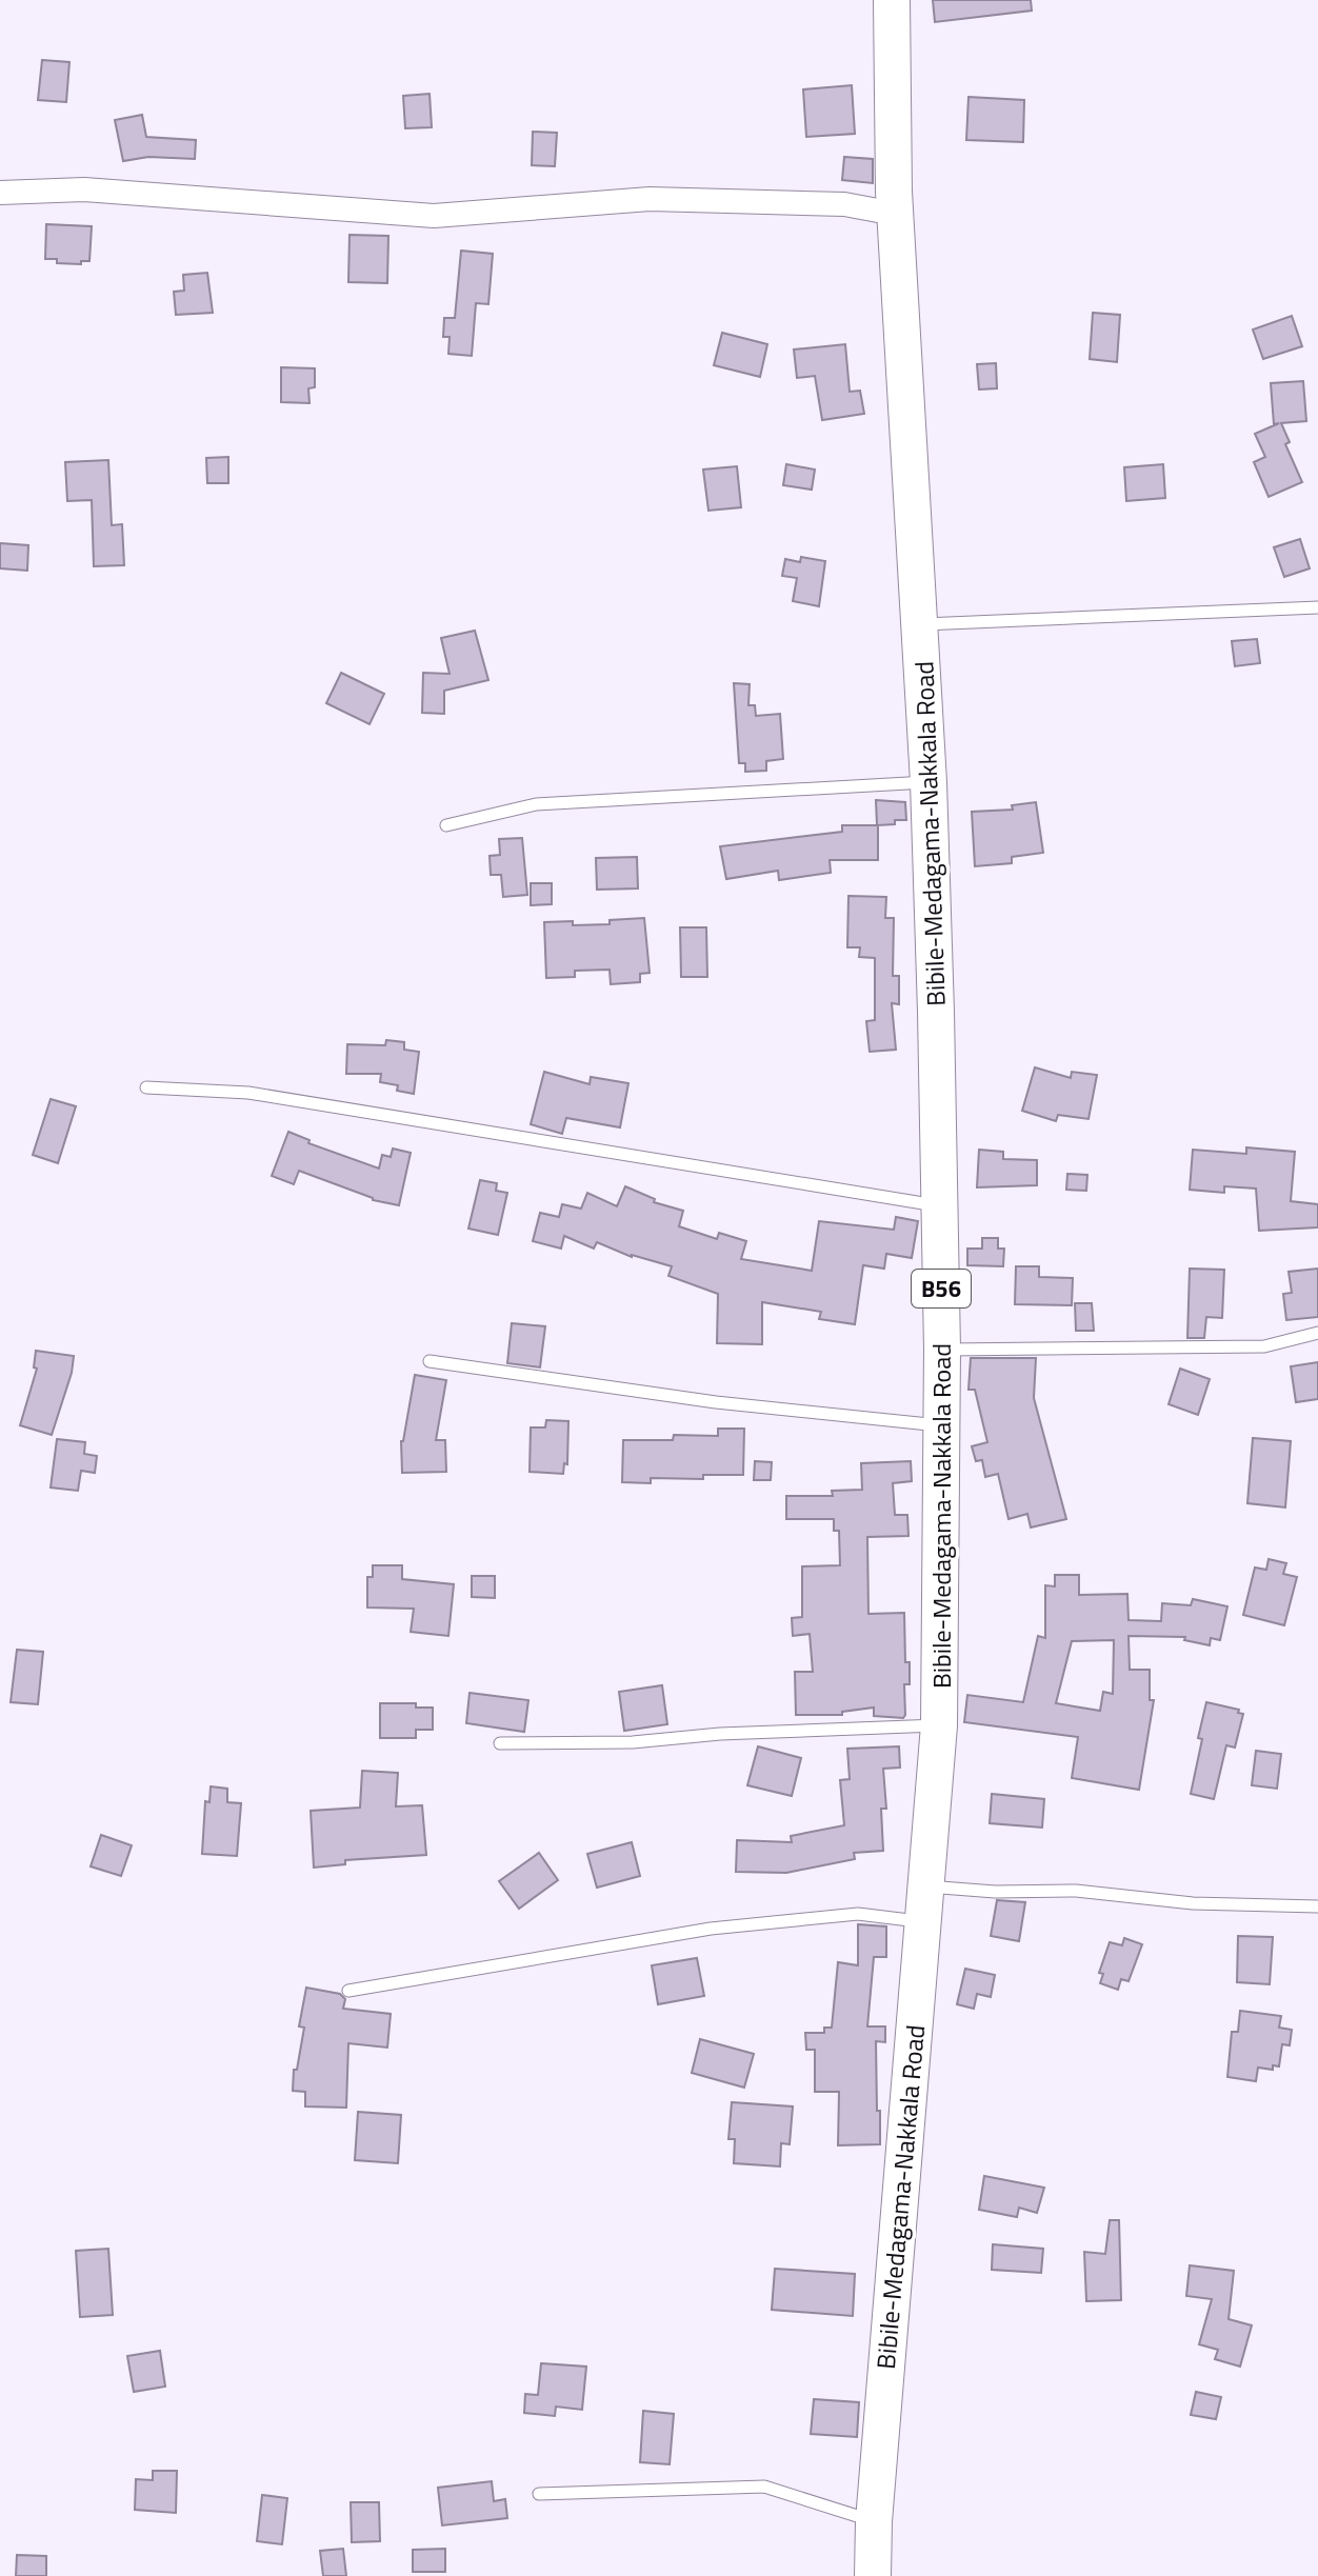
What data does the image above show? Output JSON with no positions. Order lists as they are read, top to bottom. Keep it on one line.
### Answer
{"streets":{"main road":["Bibile-Medagama-Nakkala Road","B56"]}}
